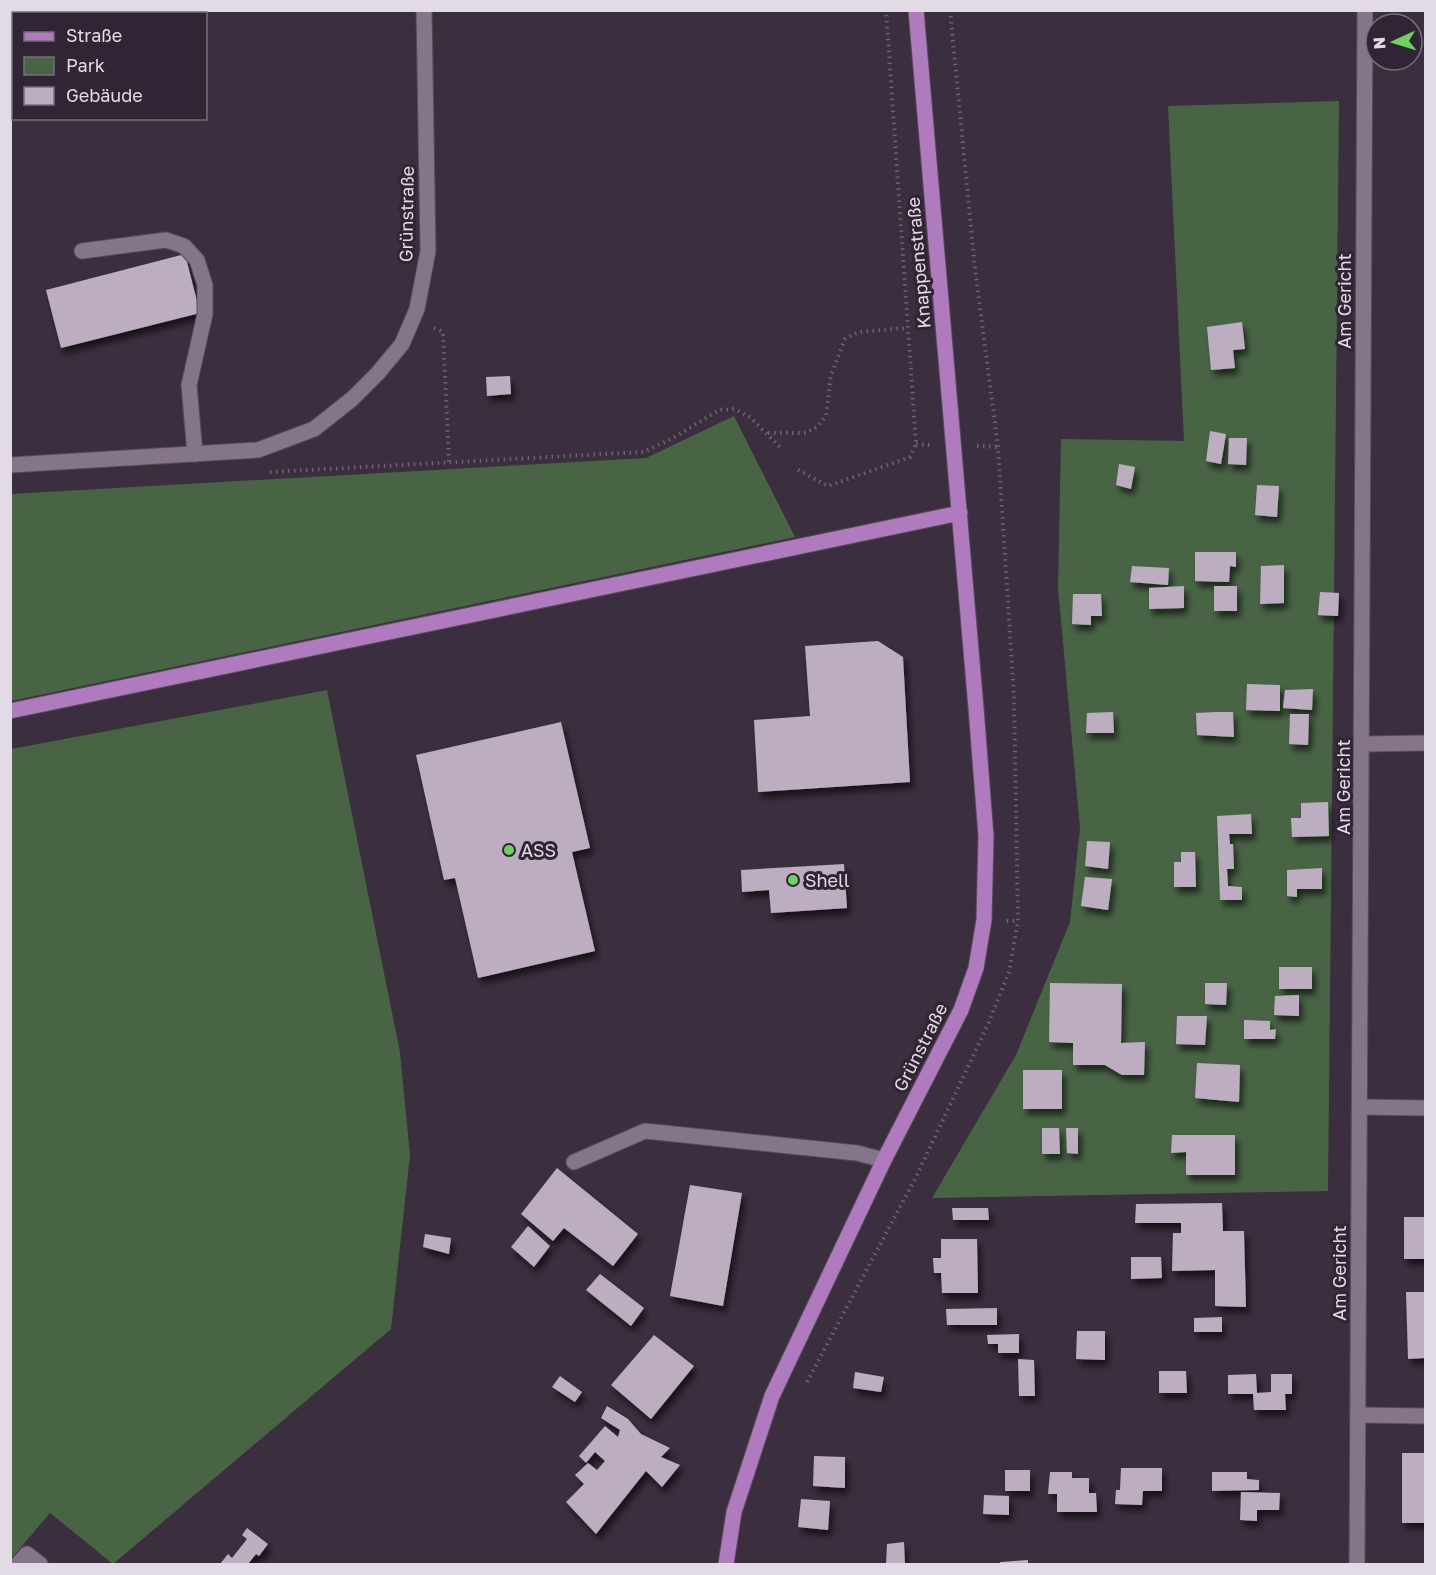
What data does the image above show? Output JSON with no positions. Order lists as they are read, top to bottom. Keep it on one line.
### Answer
{"streets":{"main road":["Grünstraße","Knappenstraße"],"street":["Am Gericht"]},"crossings":[["Grünstraße","Knappenstraße"]],"places":["ASS","Shell"],"legend":["Straße","Park","Gebäude"],"north":"left"}
